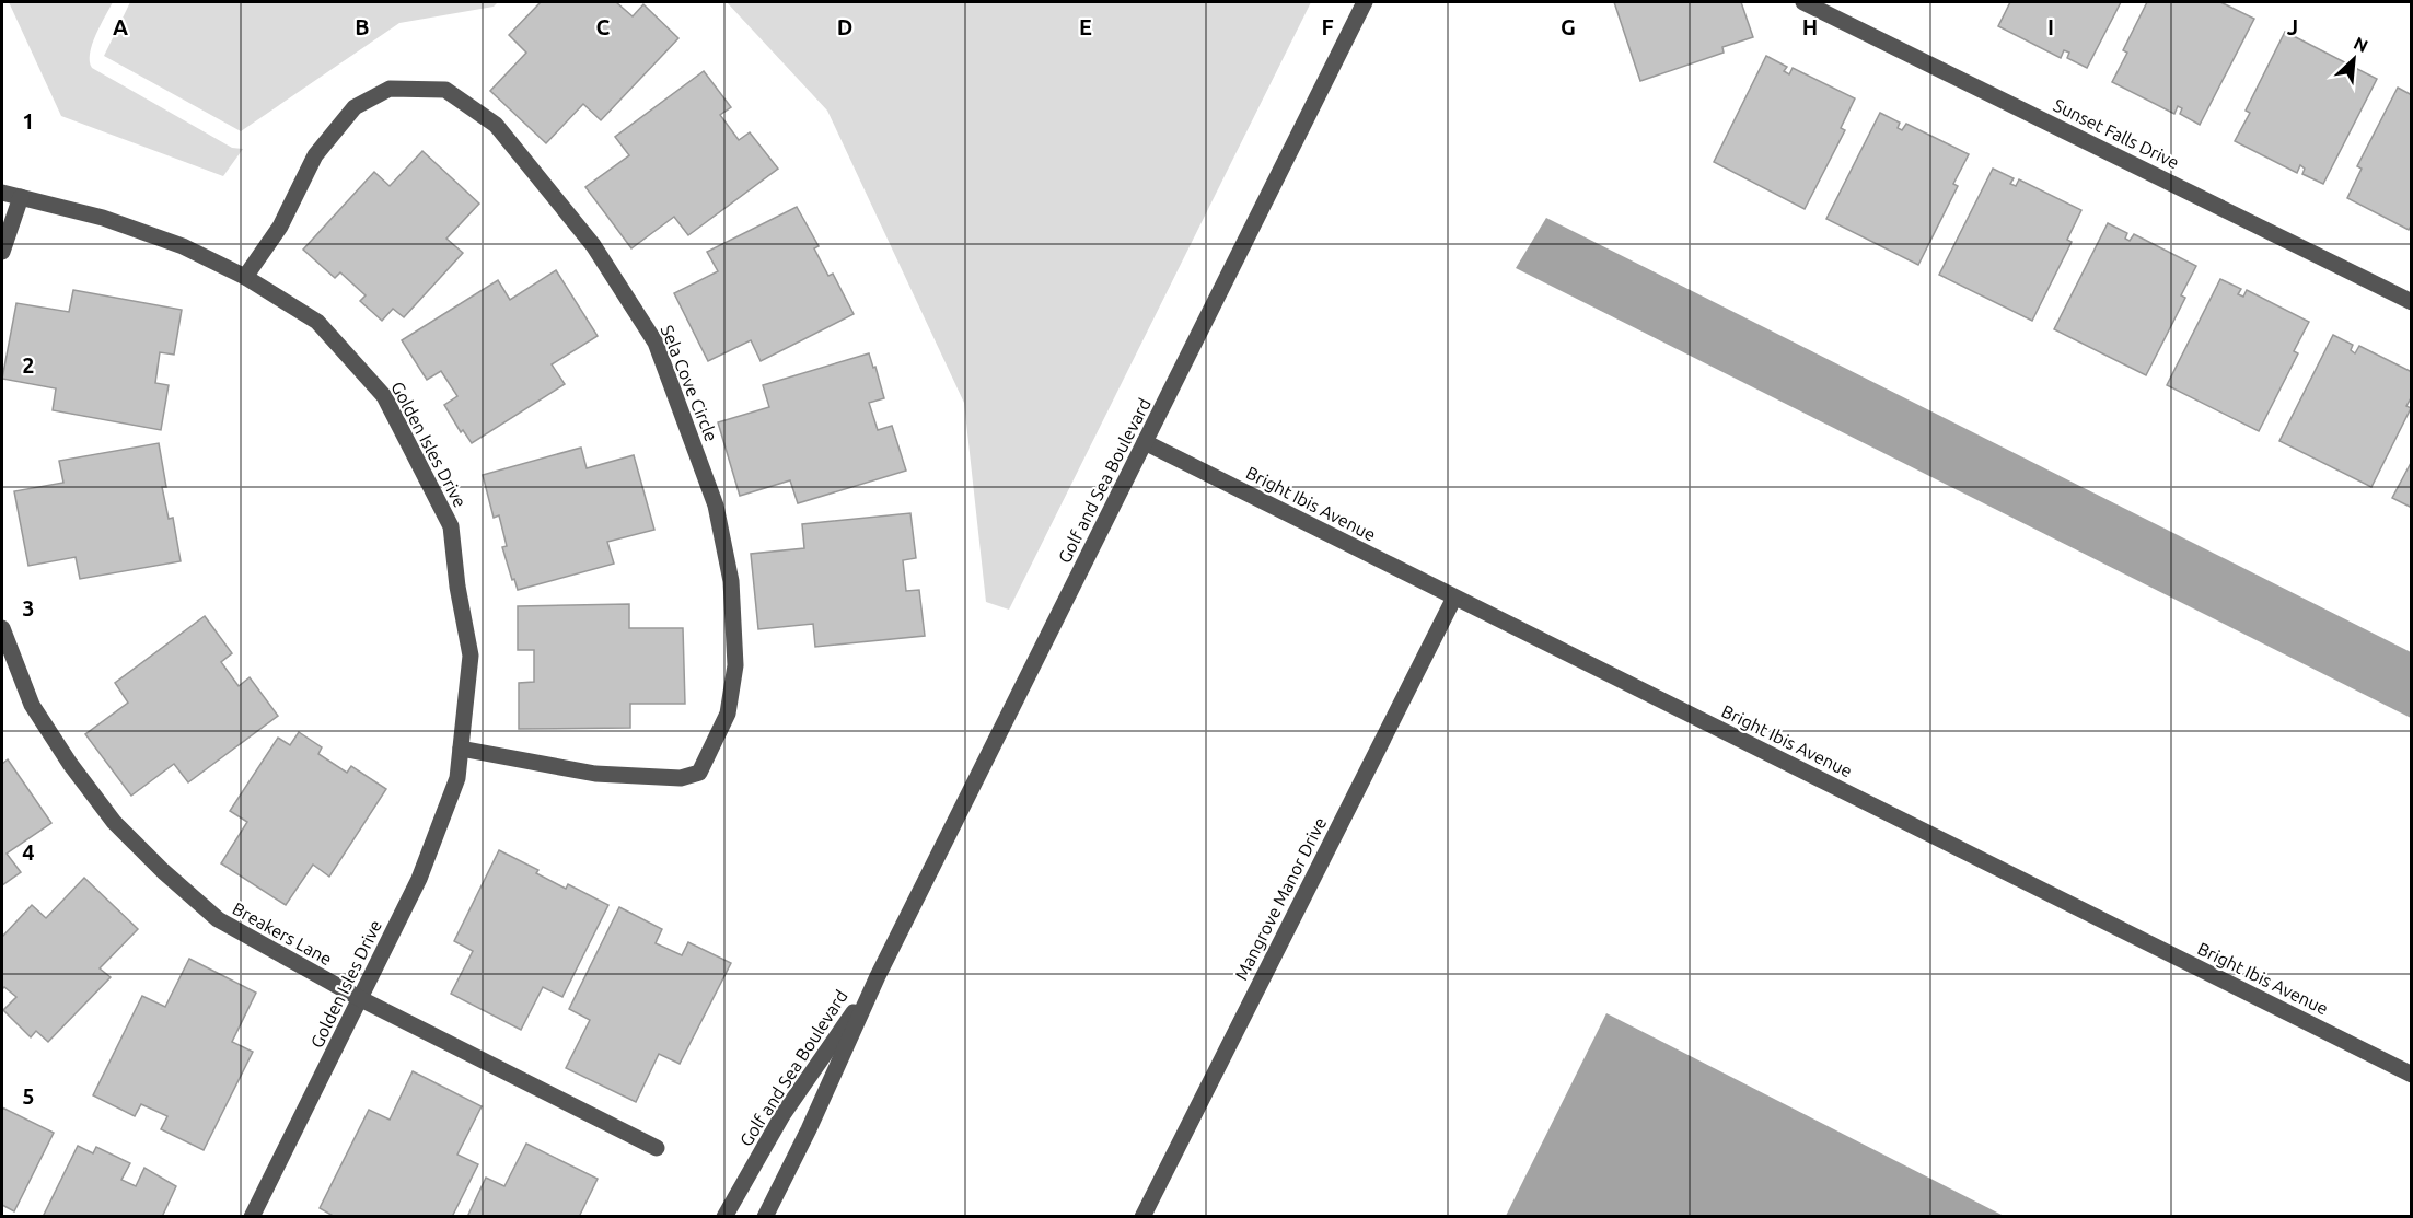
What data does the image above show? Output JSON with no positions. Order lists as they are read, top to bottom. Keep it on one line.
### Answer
{"streets":{"street":["Sunset Falls Drive","Sela Cove Circle","Golden Isles Drive","Golf and Sea Boulevard","Bright Ibis Avenue","Mangrove Manor Drive","Breakers Lane"]},"crossings":[["Sela Cove Circle","Golden Isles Drive"],["Golden Isles Drive","Breakers Lane"],["Golf and Sea Boulevard","Bright Ibis Avenue"],["Bright Ibis Avenue","Mangrove Manor Drive"]],"north":"top right","grid":{"columns":["A","B","C","D","E","F","G","H","I","J"],"rows":["1","2","3","4","5"]}}
